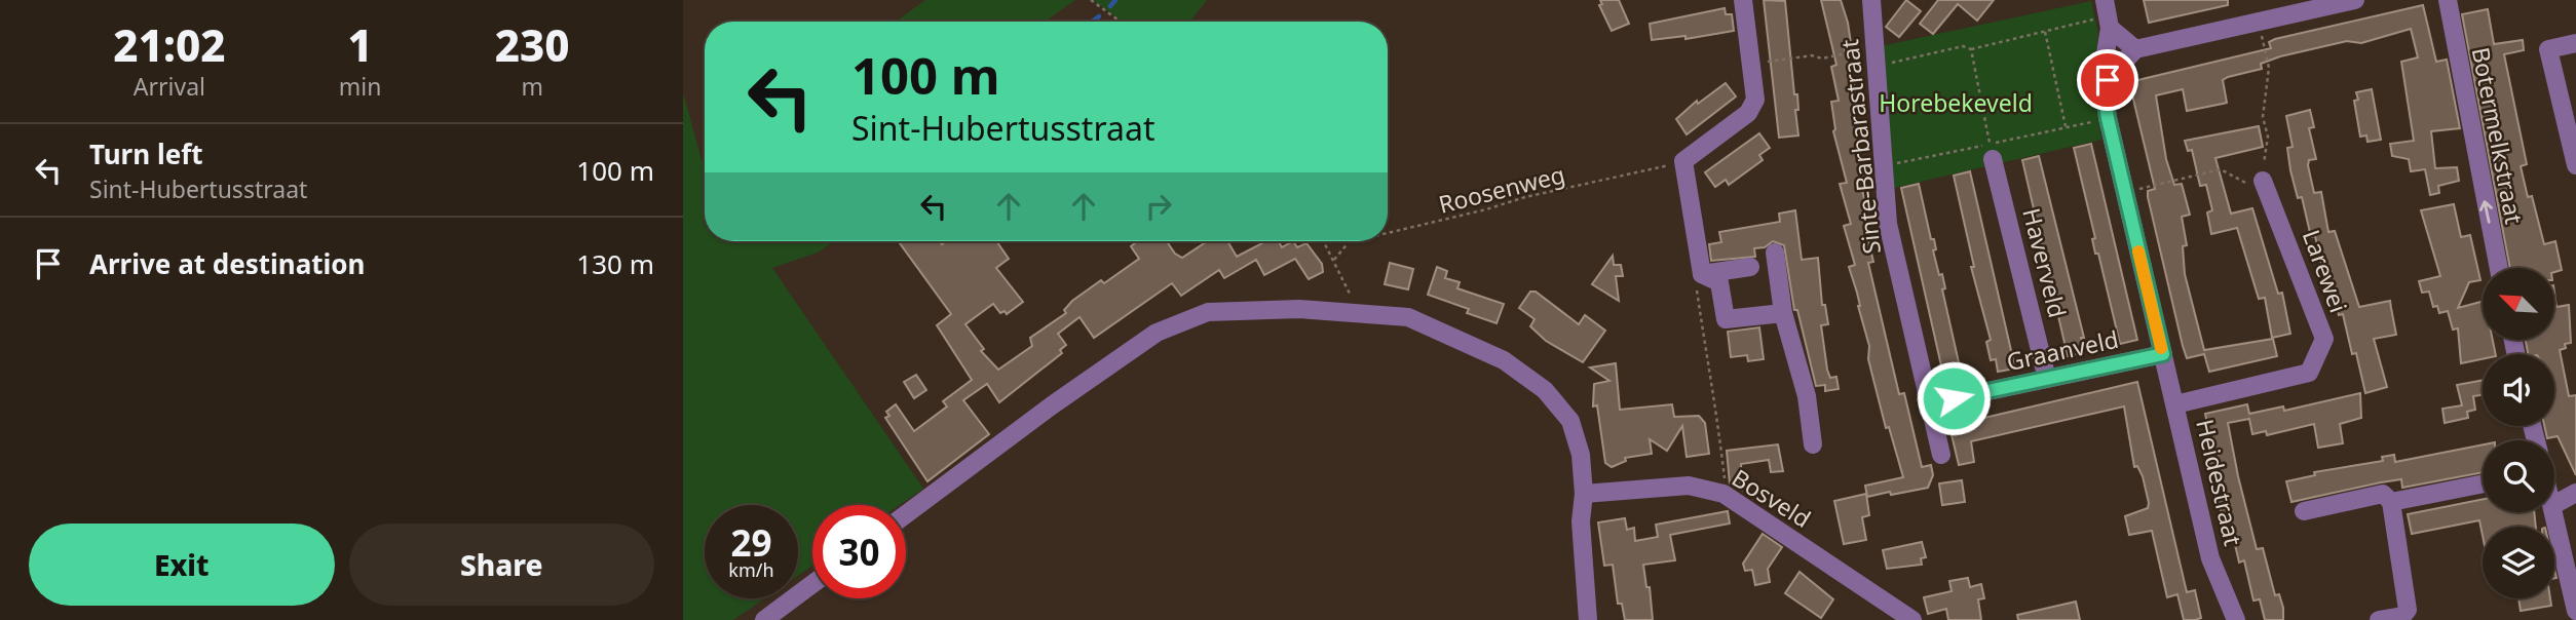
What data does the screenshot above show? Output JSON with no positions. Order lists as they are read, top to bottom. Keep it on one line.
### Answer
{"streets":{"street":["Botermelkstraat","Sinte-Barbarastraat","Haverveld","Larewei","Graanveld","Heidestraat","Bosveld"],"path":["Roosenweg"]},"crossings":[["Sinte-Barbarastraat","Graanveld"],["Haverveld","Graanveld"],["Larewei","Heidestraat"],["Graanveld","Heidestraat"]],"one_way":["Botermelkstraat"],"parks":["Horebekeveld"],"north":"top left","page":{"eta":["21:02","Arrival","1","min","230","m"],"turn":["100 m","Sint-Hubertusstraat"],"list":[{"name":"Turn left","note":"Sint-Hubertusstraat","value":"100 m"},{"name":"Arrive at destination","value":"130 m"}],"speed":"29 km/h","limit":"30","buttons":["Exit","Share"]}}
